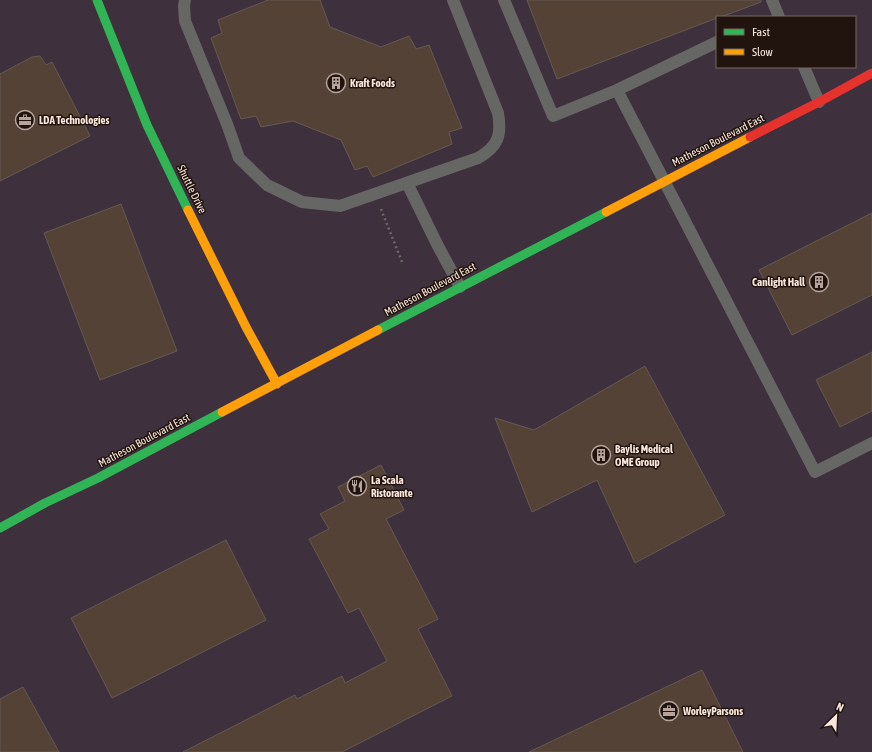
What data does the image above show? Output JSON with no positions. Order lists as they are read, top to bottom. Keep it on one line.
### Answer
{"streets":{"street":["Matheson Boulevard East","Shuttle Drive"]},"crossings":[["Matheson Boulevard East","Shuttle Drive"]],"places":{"building":["Kraft Foods","Canlight Hall","Baylis Medical OME Group"],"office":["LDA Technologies","WorleyParsons"],"restaurant":["La Scala Ristorante"]},"legend":["Fast","Slow"],"north":"top right"}
